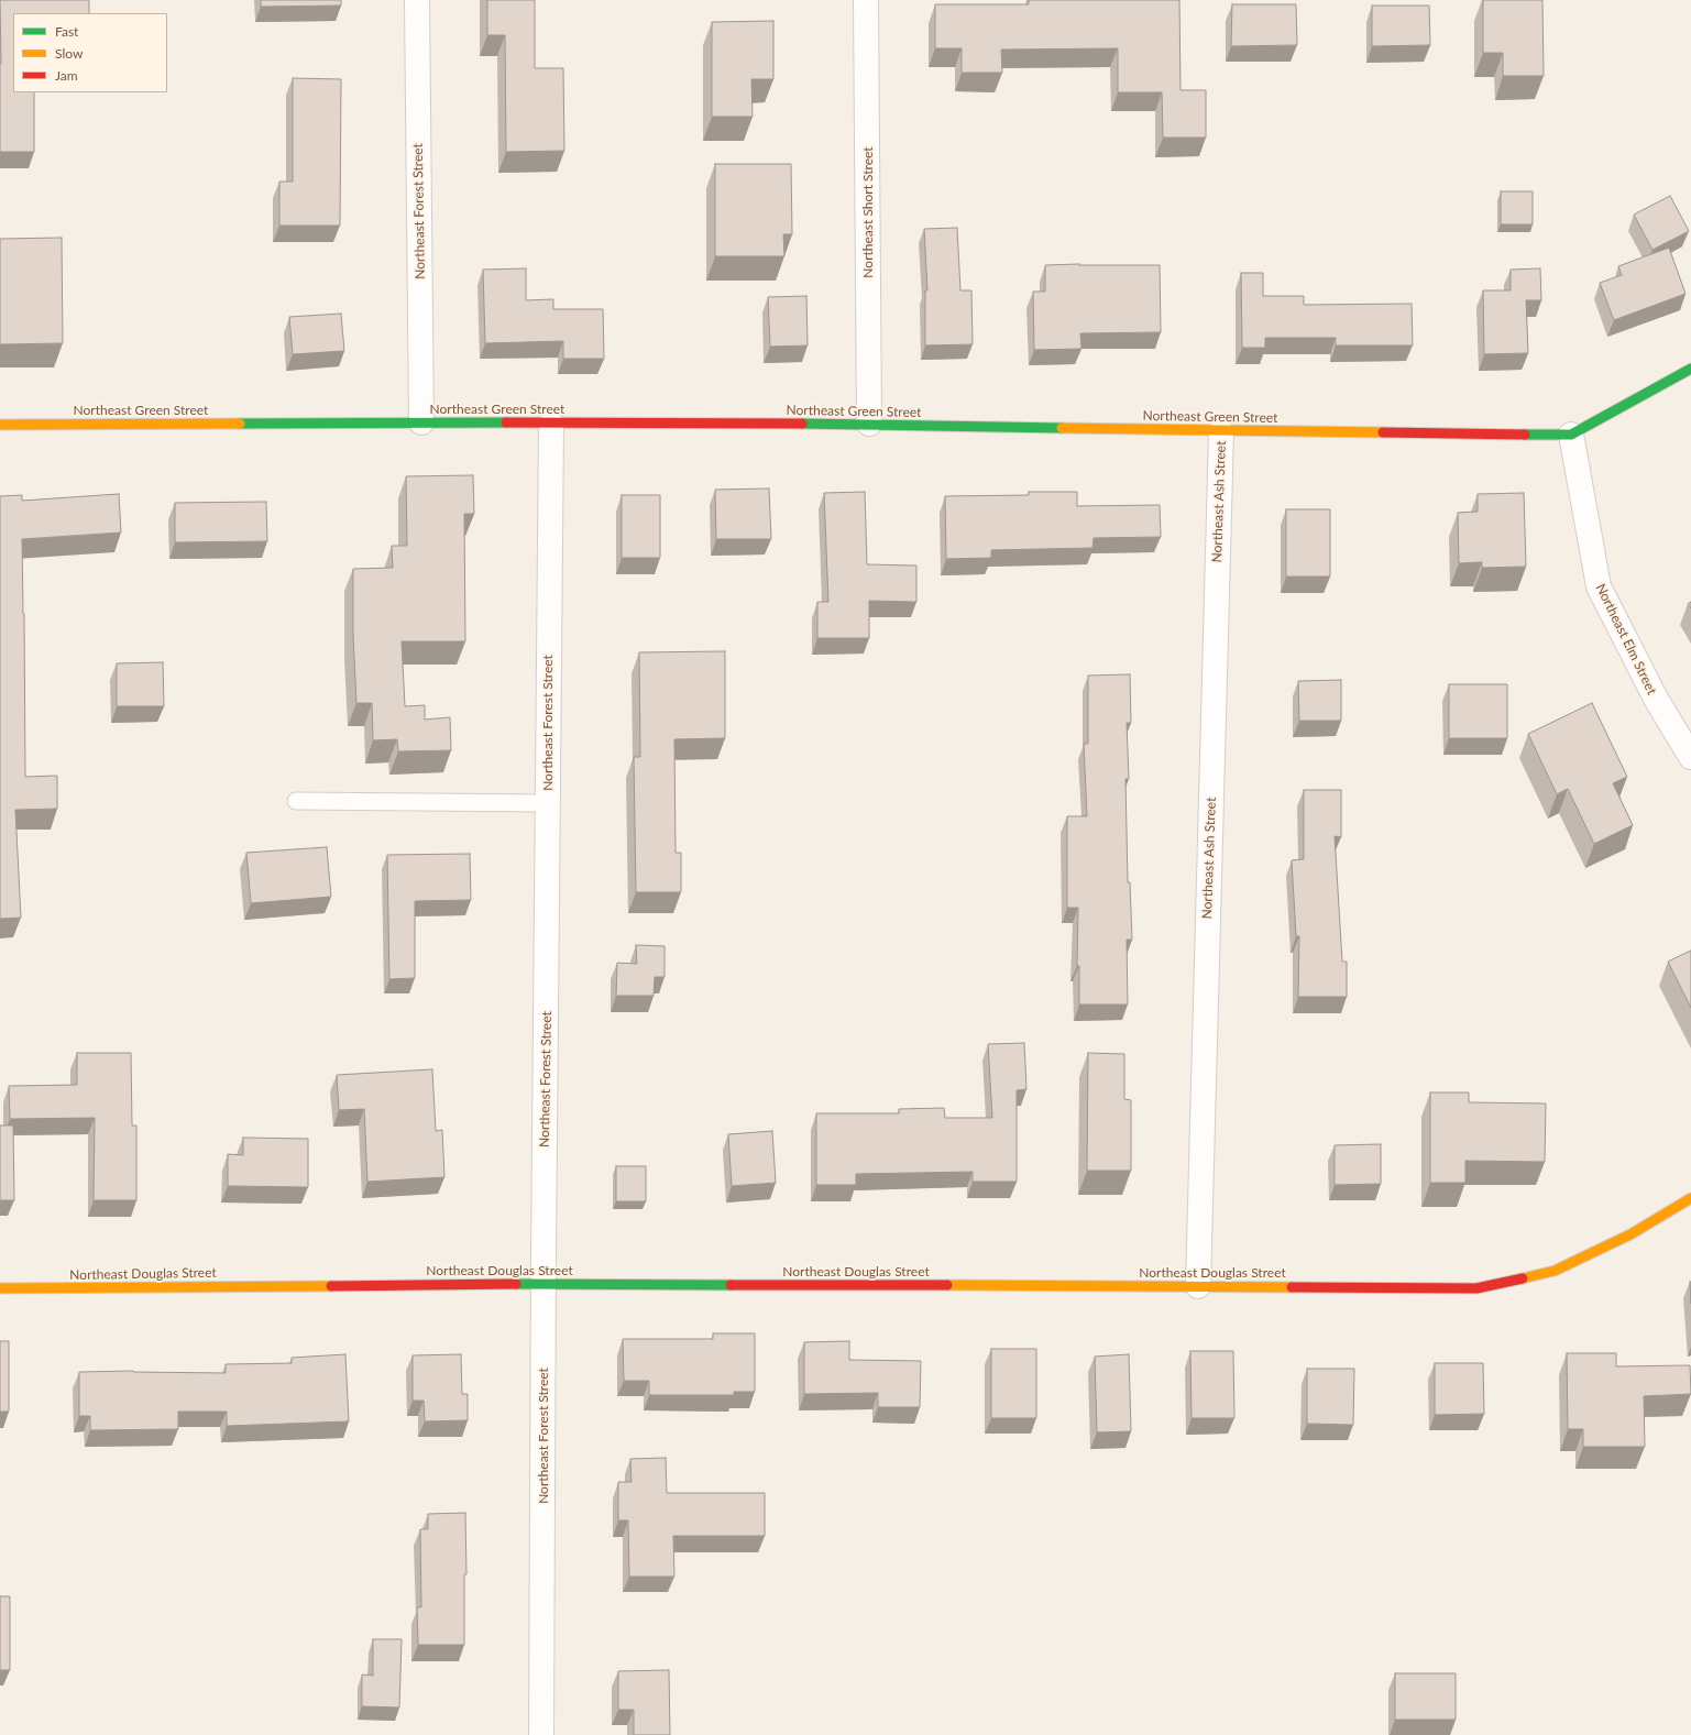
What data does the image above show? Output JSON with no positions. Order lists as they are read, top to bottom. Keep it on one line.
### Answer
{"streets":{"street":["Northeast Forest Street","Northeast Short Street","Northeast Green Street","Northeast Ash Street","Northeast Elm Street","Northeast Douglas Street"]},"crossings":[["Northeast Forest Street","Northeast Green Street"],["Northeast Forest Street","Northeast Douglas Street"],["Northeast Short Street","Northeast Green Street"],["Northeast Green Street","Northeast Ash Street"],["Northeast Green Street","Northeast Elm Street"],["Northeast Ash Street","Northeast Douglas Street"]],"legend":["Fast","Slow","Jam"]}
